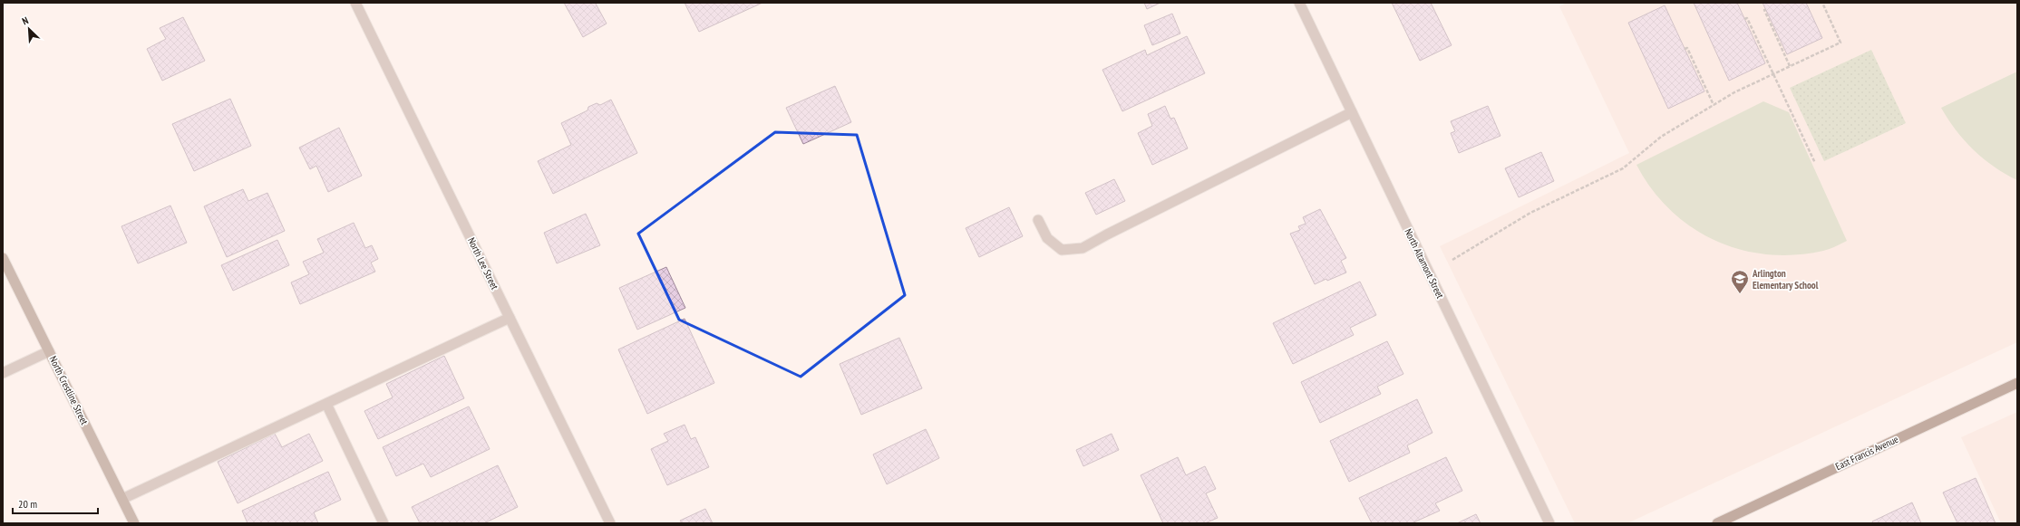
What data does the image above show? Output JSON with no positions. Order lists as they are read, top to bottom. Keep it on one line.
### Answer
{"streets":{"main road":["North Crestline Street","East Francis Avenue"],"street":["North Lee Street","North Altamont Street"]},"places":{"school or university":["Arlington Elementary School"]},"scale_bar":"20 m","north":"top left"}
